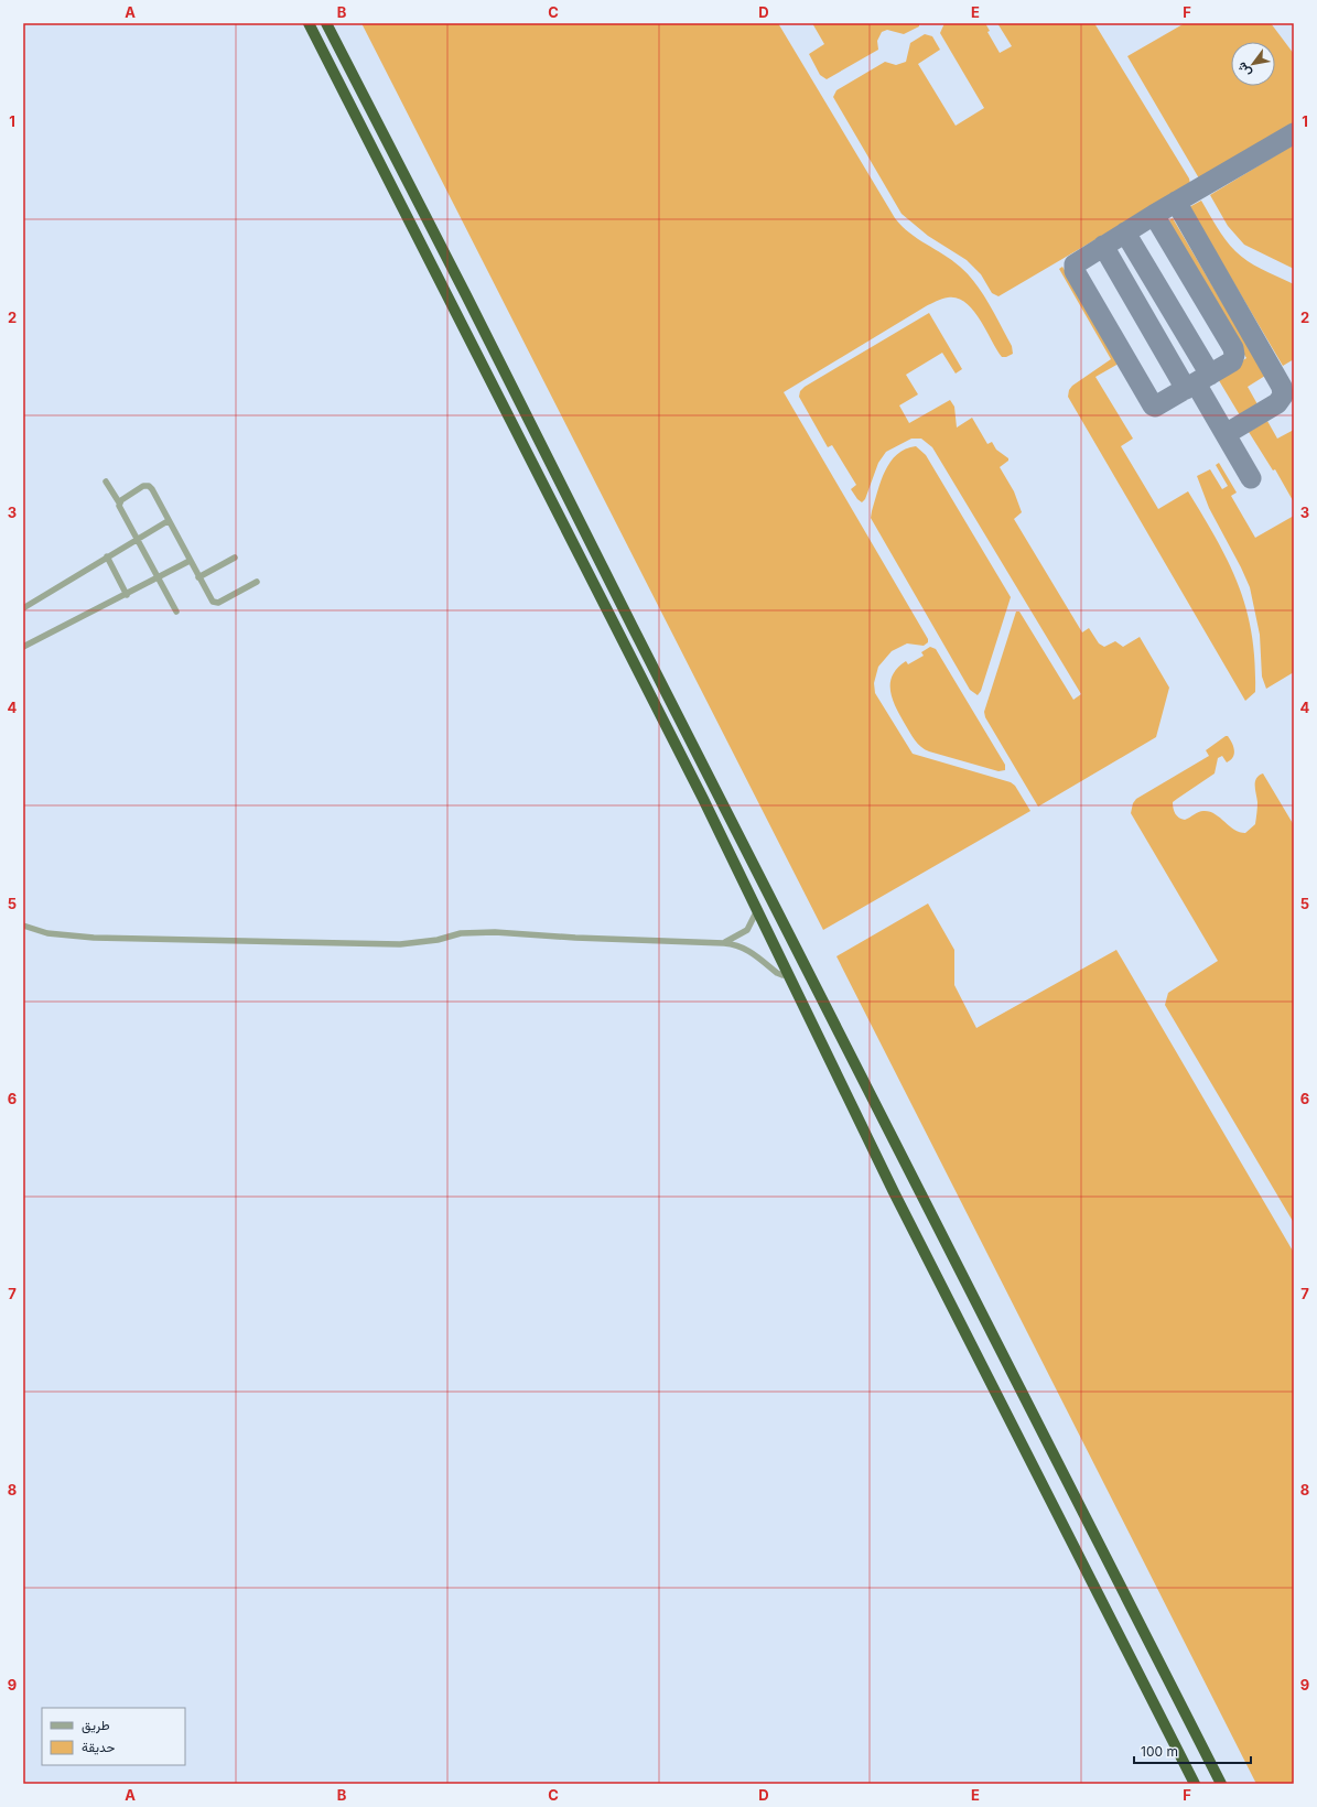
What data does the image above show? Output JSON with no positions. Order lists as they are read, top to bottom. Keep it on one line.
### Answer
{"legend":["طريق","حديقة"],"scale_bar":"100 m","north":"bottom left","grid":{"columns":["A","B","C","D","E","F"],"rows":["1","2","3","4","5","6","7","8","9"]}}
